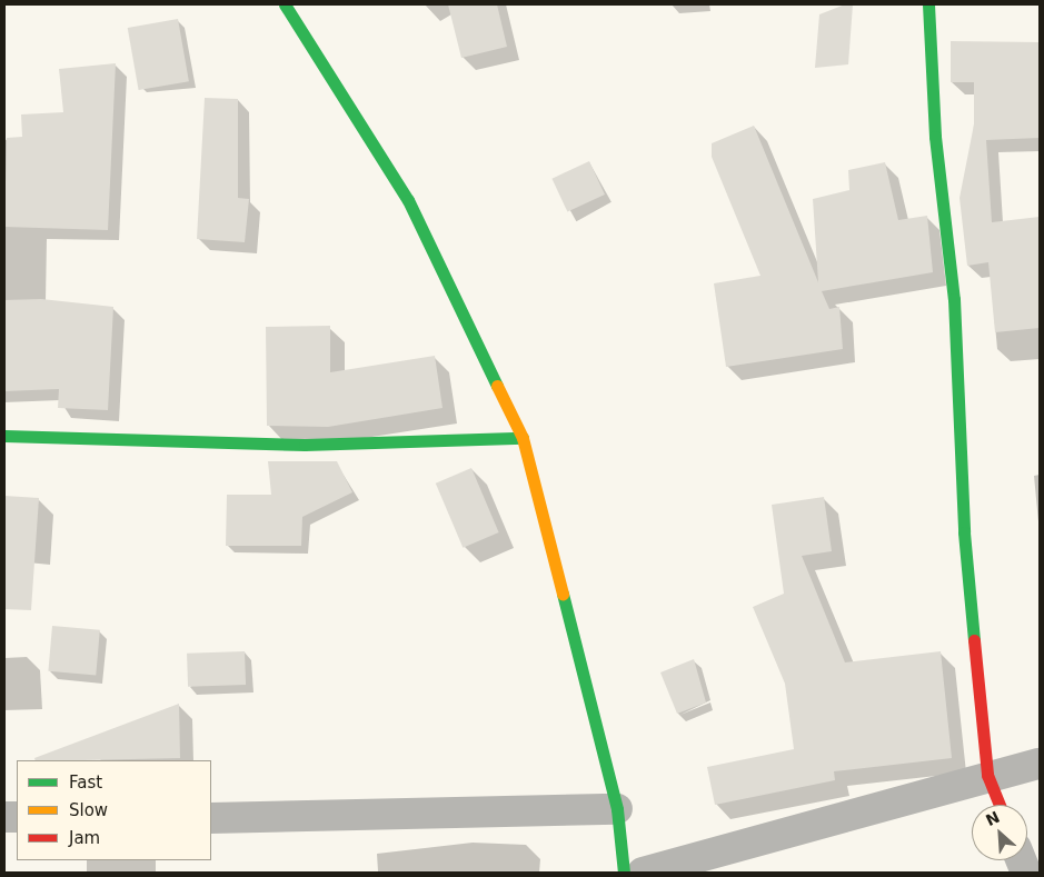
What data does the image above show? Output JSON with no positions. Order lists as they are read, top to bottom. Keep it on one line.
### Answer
{"legend":["Fast","Slow","Jam"],"north":"top left"}
